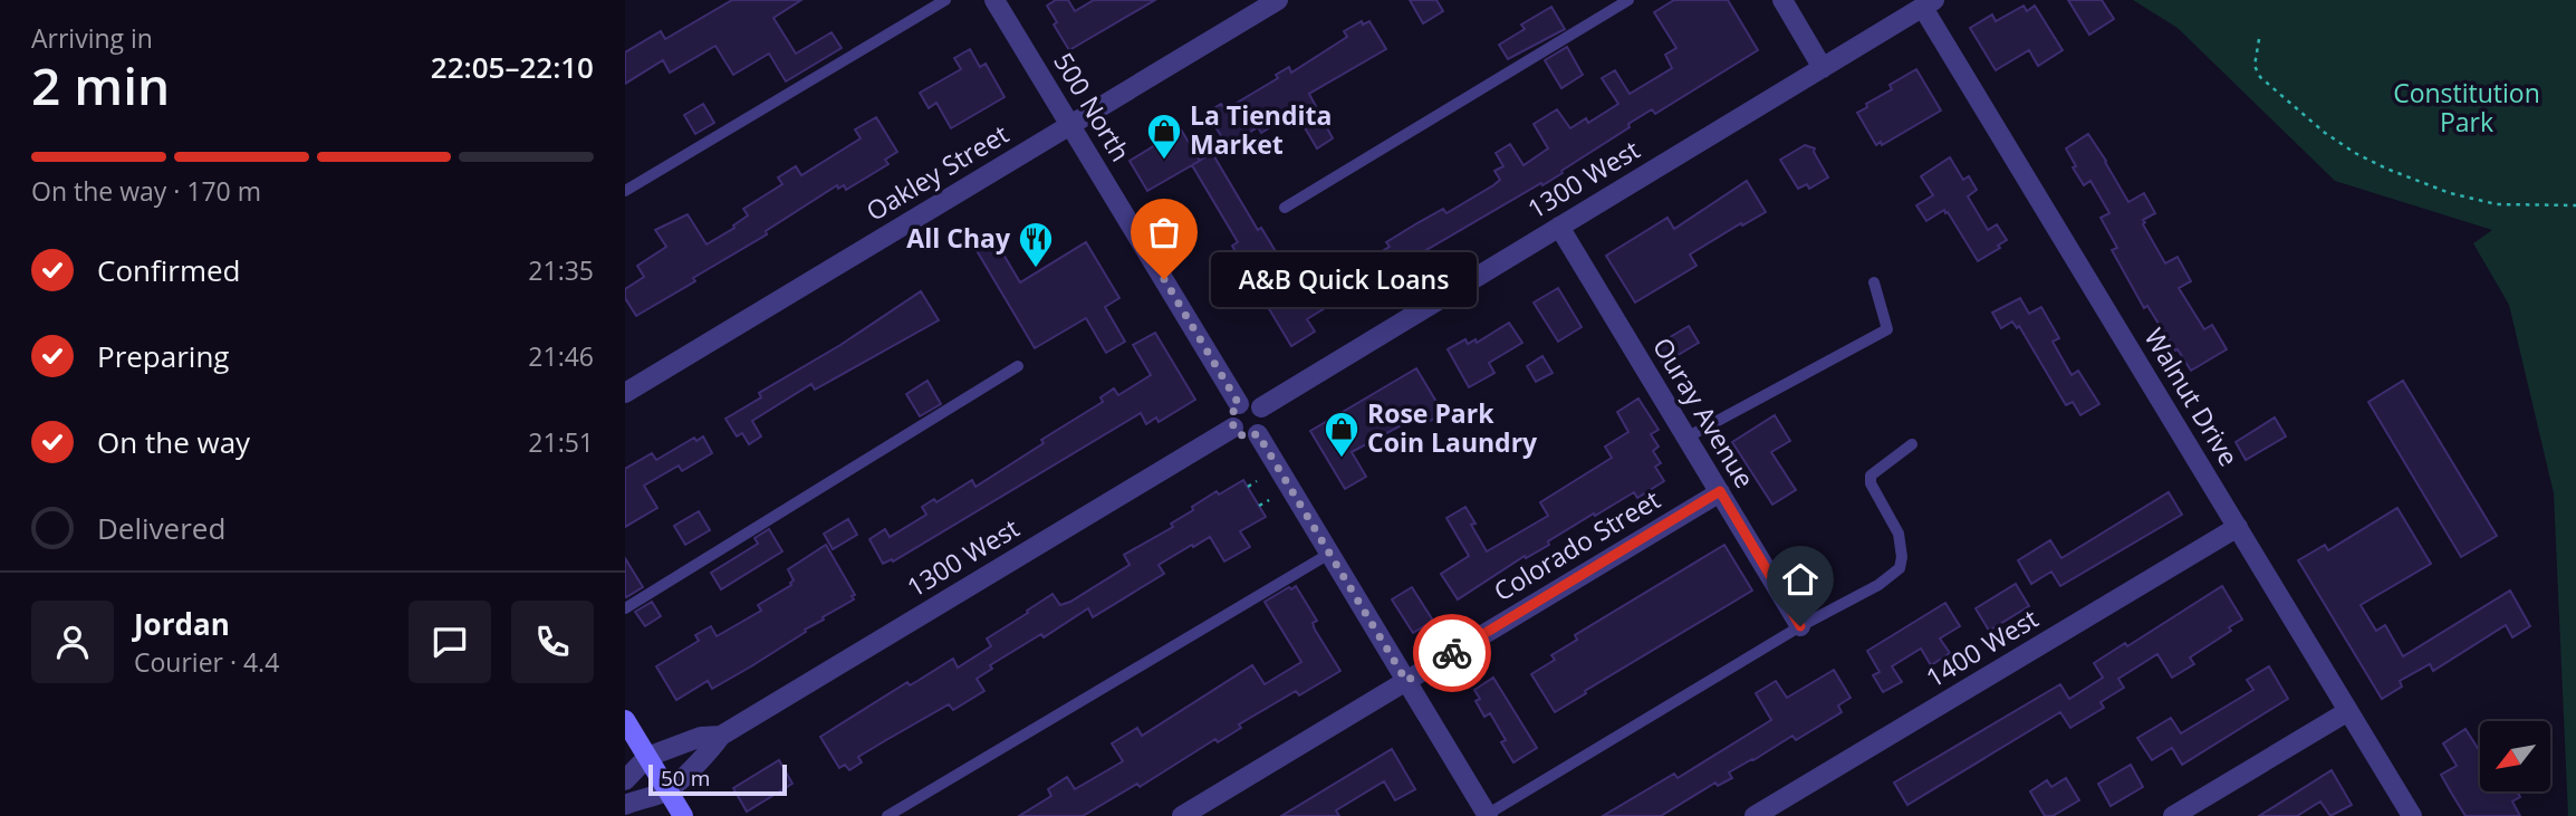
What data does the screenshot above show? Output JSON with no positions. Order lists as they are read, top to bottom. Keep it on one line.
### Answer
{"streets":{"street":["500 North","Oakley Street","1300 West","Walnut Drive","Ouray Avenue","Colorado Street","1400 West"]},"crossings":[["500 North","Oakley Street"],["500 North","1300 West"],["1300 West","Walnut Drive"],["1300 West","Ouray Avenue"],["Walnut Drive","1400 West"],["Ouray Avenue","Colorado Street"]],"parks":["Constitution Park"],"places":{"shop":["La Tiendita Market","Rose Park Coin Laundry"],"restaurant":["All Chay"],"other":["A&B Quick Loans"]},"scale_bar":"50 m","north":"bottom left","page":{"heading":["2 min","Arriving in","22:05–22:10"],"panel":["Jordan","Courier · 4.4"],"bar":"On the way · 170 m","list":[["Confirmed","21:35"],["Preparing","21:46"],["On the way","21:51"],"Delivered"],"bubble":"A&B Quick Loans","scale":"50 m"}}
